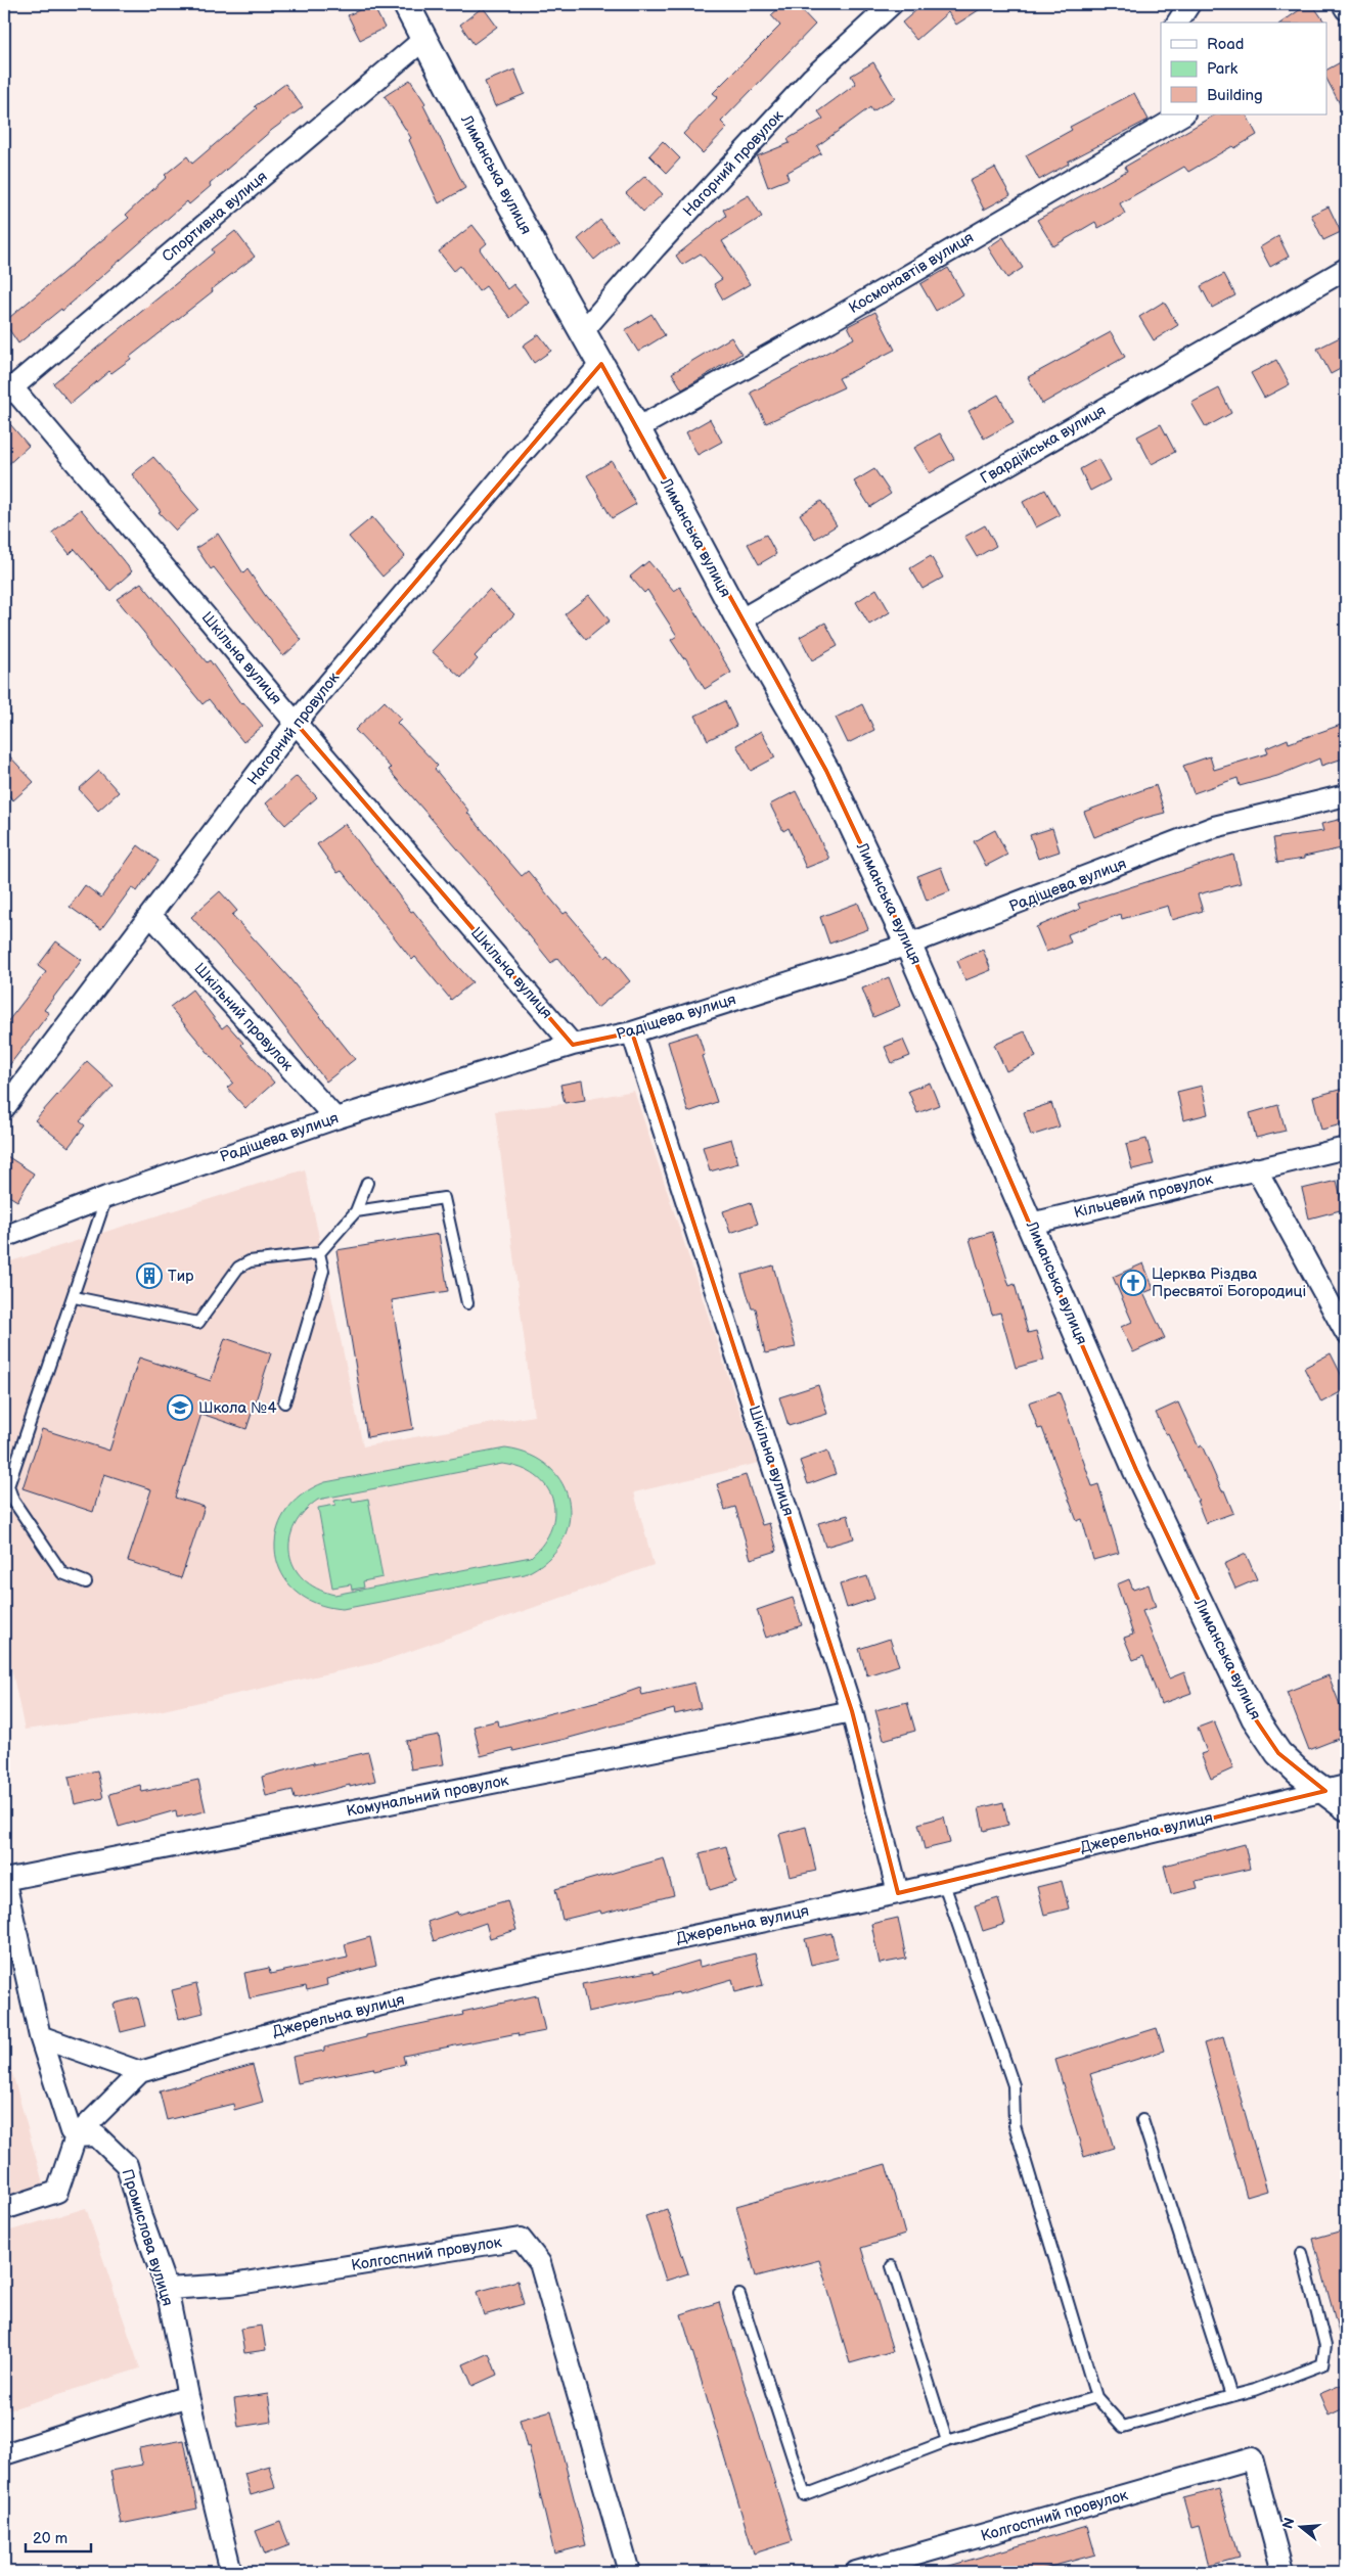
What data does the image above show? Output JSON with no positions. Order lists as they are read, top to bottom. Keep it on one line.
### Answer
{"streets":{"street":["Нагорний провулок","Лиманська вулиця","Спортивна вулиця","Космонавтів вулиця","Гвардійська вулиця","Шкільна вулиця","Радіщева вулиця","Шкільний провулок","Кільцевий провулок","Комунальний провулок","Джерельна вулиця","Промислова вулиця","Колгоспний провулок"]},"crossings":[["Нагорний провулок","Лиманська вулиця"],["Нагорний провулок","Шкільна вулиця"],["Нагорний провулок","Шкільний провулок"],["Лиманська вулиця","Спортивна вулиця"],["Лиманська вулиця","Космонавтів вулиця"],["Лиманська вулиця","Гвардійська вулиця"],["Лиманська вулиця","Радіщева вулиця"],["Лиманська вулиця","Кільцевий провулок"],["Лиманська вулиця","Джерельна вулиця"],["Спортивна вулиця","Шкільна вулиця"],["Шкільна вулиця","Радіщева вулиця"],["Шкільна вулиця","Комунальний провулок"],["Шкільна вулиця","Джерельна вулиця"],["Радіщева вулиця","Шкільний провулок"],["Промислова вулиця","Колгоспний провулок"]],"places":{"building":["Тир"],"church":["Церква Різдва Пресвятої Богородиці"],"school or university":["Школа №4"]},"legend":["Road","Park","Building"],"scale_bar":"20 m","north":"left"}
